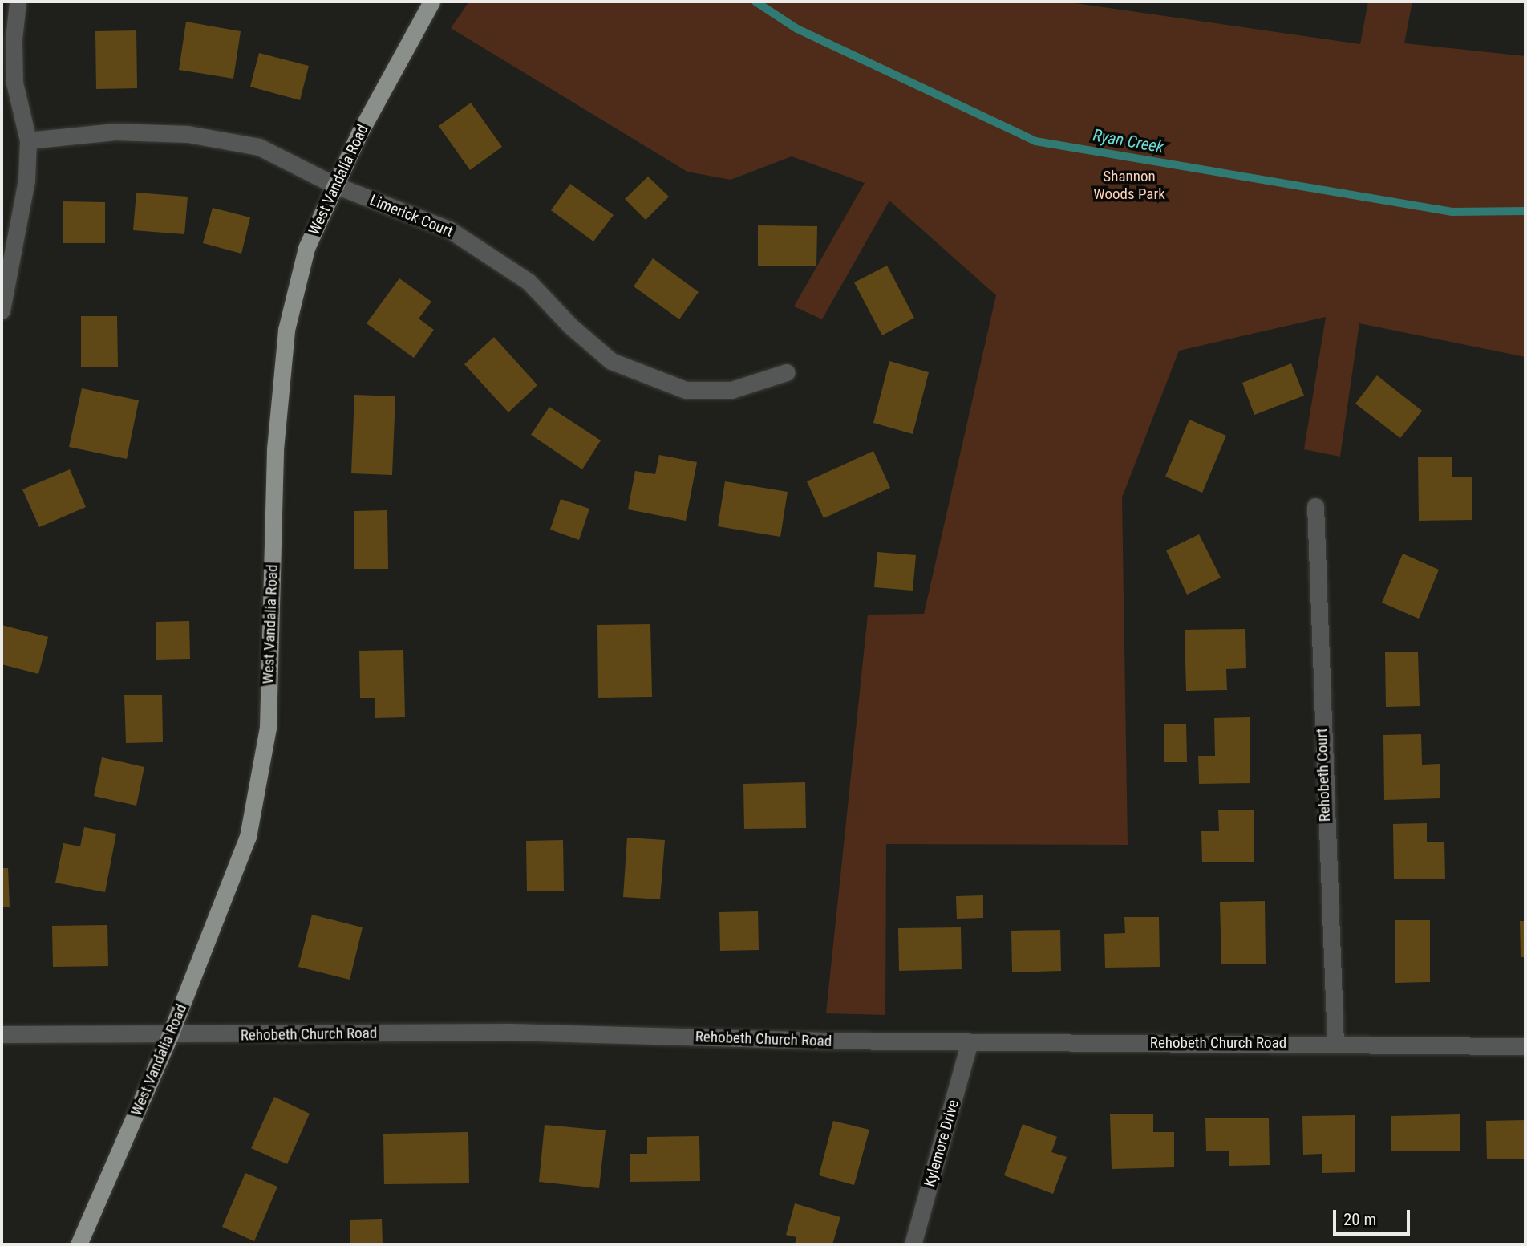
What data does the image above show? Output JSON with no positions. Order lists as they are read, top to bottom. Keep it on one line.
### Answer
{"streets":{"main road":["West Vandalia Road"],"street":["Limerick Court","Rehobeth Court","Rehobeth Church Road","Kylemore Drive"]},"crossings":[["West Vandalia Road","Limerick Court"],["West Vandalia Road","Rehobeth Church Road"],["Rehobeth Court","Rehobeth Church Road"],["Rehobeth Church Road","Kylemore Drive"]],"water":["Ryan Creek"],"parks":["Shannon Woods Park"],"scale_bar":"20 m"}
